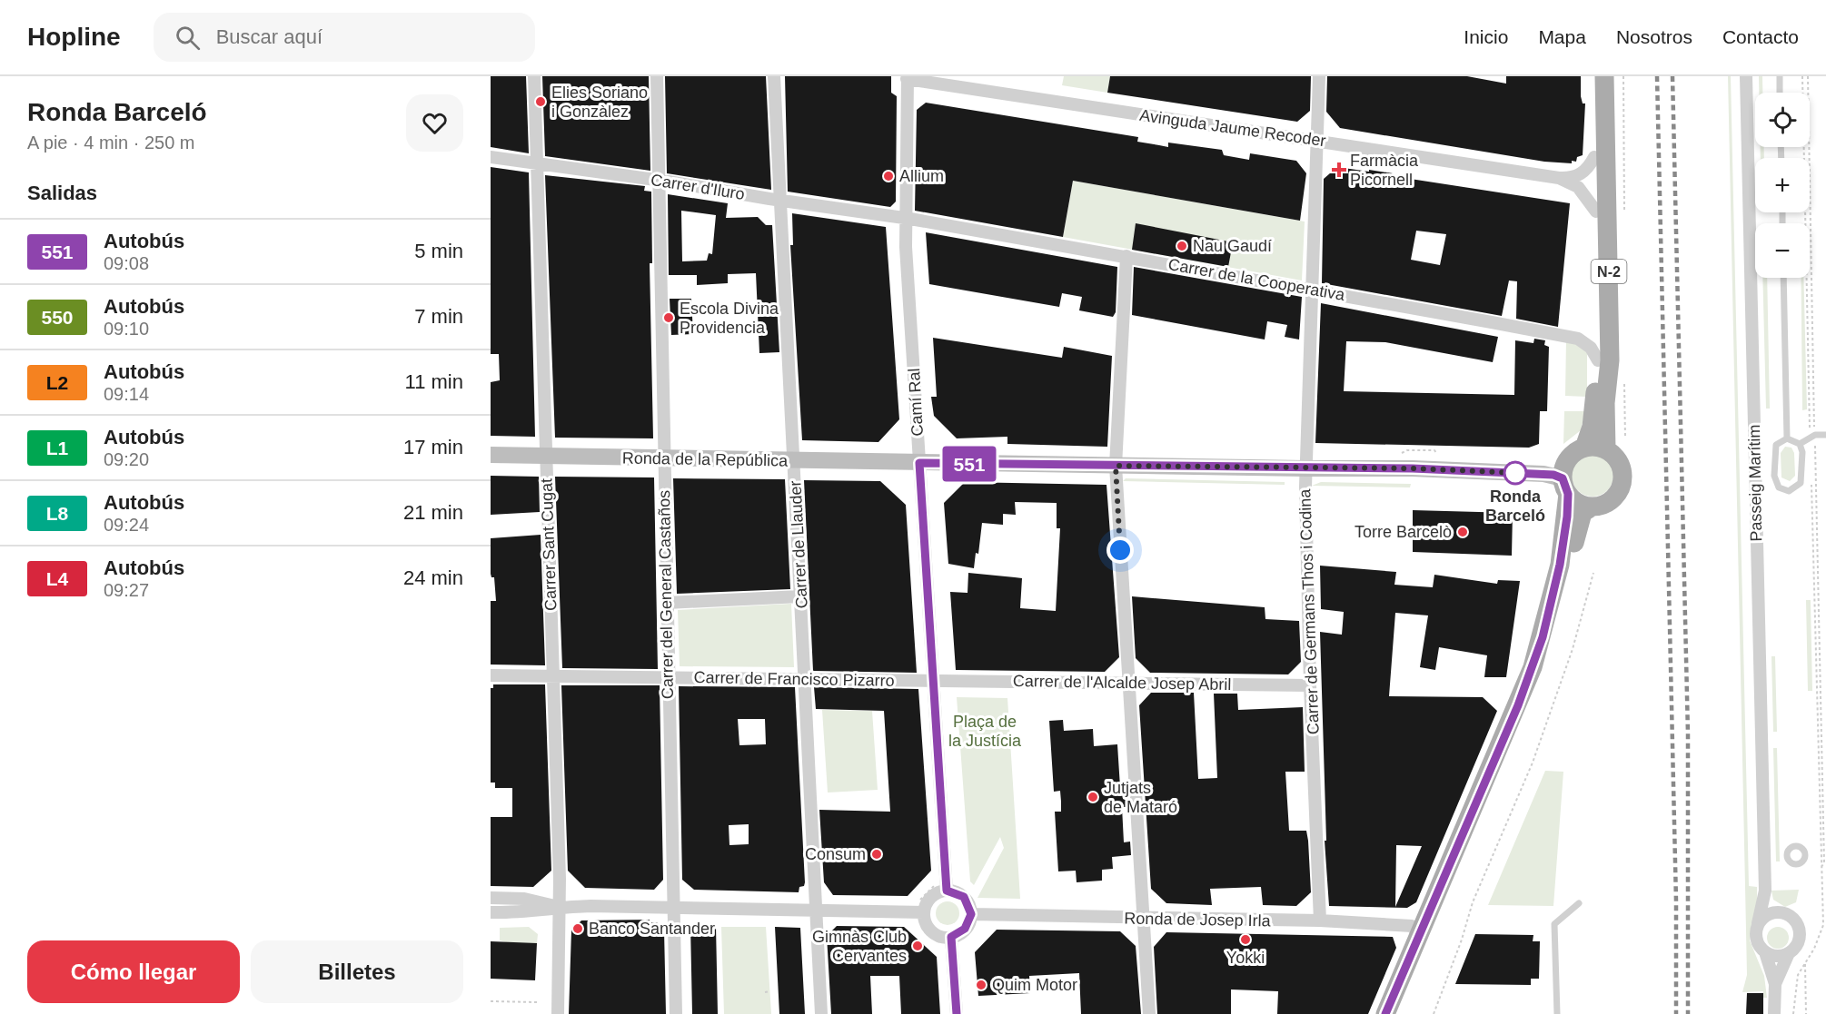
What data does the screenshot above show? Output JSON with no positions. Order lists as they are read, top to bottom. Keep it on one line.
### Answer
{"streets":{"main road":["N-2"],"street":["Avinguda Jaume Recoder","Carrer d'Iluro","Carrer de la Cooperativa","Camí Ral","Ronda de la República","Passeig Marítim","Carrer Sant Cugat","Carrer de Llauder","Carrer del General Castaños","Carrer de Germans Thos i Codina","Carrer de Francisco Pizarro","Carrer de l'Alcalde Josep Abril","Ronda de Josep Irla"]},"crossings":[["Avinguda Jaume Recoder","N-2"],["Avinguda Jaume Recoder","Camí Ral"],["Avinguda Jaume Recoder","Carrer de Germans Thos i Codina"],["Carrer d'Iluro","Carrer de la Cooperativa"],["Carrer d'Iluro","Camí Ral"],["Carrer d'Iluro","Carrer Sant Cugat"],["Carrer d'Iluro","Carrer de Llauder"],["Carrer d'Iluro","Carrer del General Castaños"],["N-2","Carrer de la Cooperativa"],["N-2","Ronda de la República"],["Carrer de la Cooperativa","Camí Ral"],["Carrer de la Cooperativa","Carrer de Germans Thos i Codina"],["Camí Ral","Ronda de la República"],["Camí Ral","Carrer de Francisco Pizarro"],["Camí Ral","Carrer de l'Alcalde Josep Abril"],["Camí Ral","Ronda de Josep Irla"],["Ronda de la República","Carrer Sant Cugat"],["Ronda de la República","Carrer de Llauder"],["Ronda de la República","Carrer del General Castaños"],["Ronda de la República","Carrer de Germans Thos i Codina"],["Carrer Sant Cugat","Carrer de Francisco Pizarro"],["Carrer de Llauder","Carrer de Francisco Pizarro"],["Carrer del General Castaños","Carrer de Francisco Pizarro"],["Carrer de Germans Thos i Codina","Carrer de l'Alcalde Josep Abril"],["Carrer de Germans Thos i Codina","Ronda de Josep Irla"],["Carrer de Francisco Pizarro","Carrer de l'Alcalde Josep Abril"]],"parks":["Plaça de la Justícia"],"places":{"other":["Elies Soriano i Gonzàlez","Allium","Nau Gaudí","Escola Divina Providencia","Ronda Barceló","Torre Barcelò","Jutjats de Mataró","Consum","Banco Santander","Yokki","Gimnàs Club Cervantes","Quim Motor"],"health":["Farmàcia Picornell"]},"lines":["bus line 551"],"page":{"header":"Hopline","search":"Buscar aquí","nav":["Inicio","Mapa","Nosotros","Contacto"],"heading":[["Ronda Barceló","A pie · 4 min · 250 m"],"Salidas"],"on_map":"551","map_buttons":["+","−"],"list":[{"mark":"551","name":"Autobús","note":"09:08","value":"5 min"},{"mark":"550","name":"Autobús","note":"09:10","value":"7 min"},{"mark":"L2","name":"Autobús","note":"09:14","value":"11 min"},{"mark":"L1","name":"Autobús","note":"09:20","value":"17 min"},{"mark":"L8","name":"Autobús","note":"09:24","value":"21 min"},{"mark":"L4","name":"Autobús","note":"09:27","value":"24 min"}],"buttons":["Cómo llegar","Billetes"]}}
